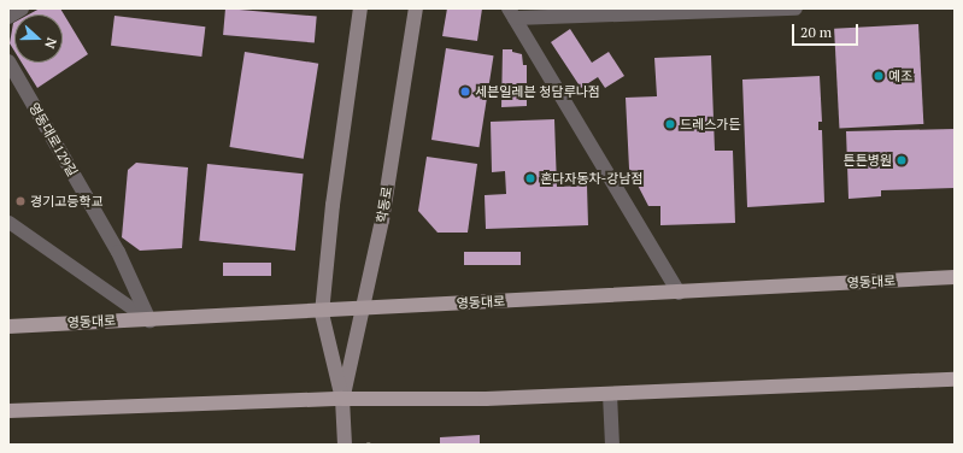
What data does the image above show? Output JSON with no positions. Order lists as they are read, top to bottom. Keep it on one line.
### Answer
{"streets":{"main road":["학동로","영동대로"],"street":["영동대로129길"]},"crossings":[["영동대로129길","영동대로"],["학동로","영동대로"]],"places":["예조","세븐일레븐 청담루나점","드레스가든","튼튼병원","혼다자동차-강남점","경기고등학교"],"scale_bar":"20 m","north":"right"}
